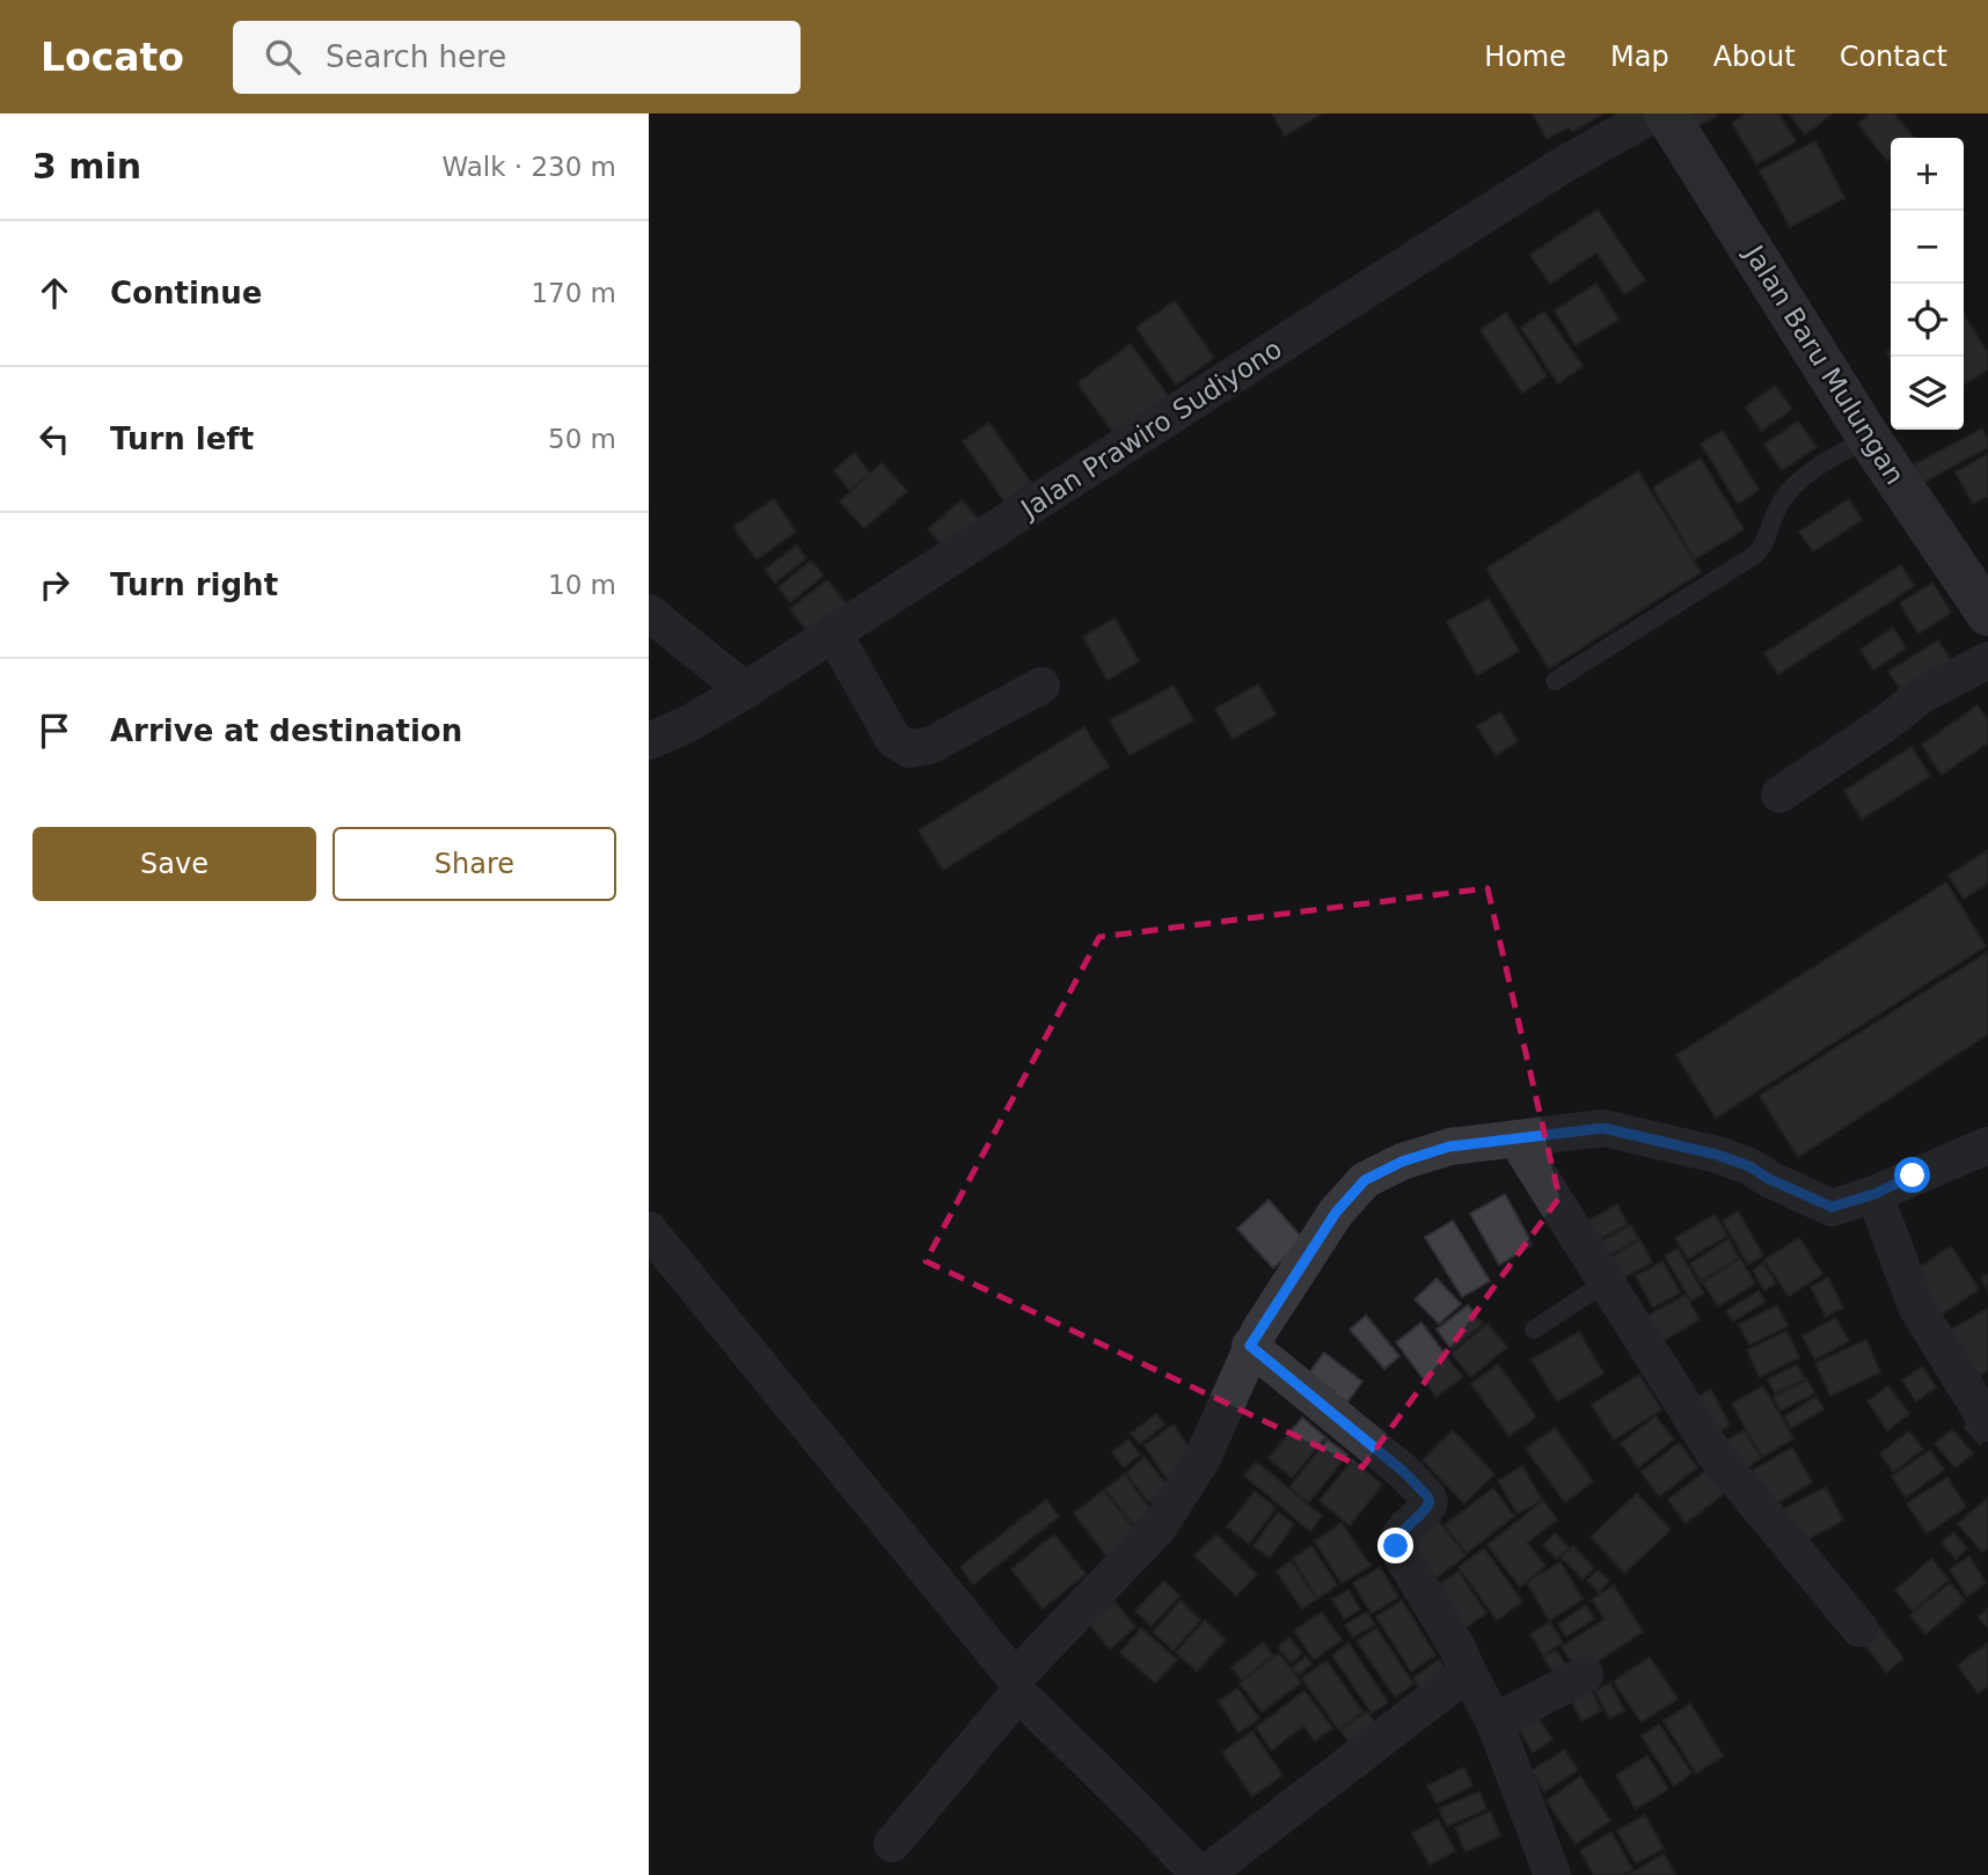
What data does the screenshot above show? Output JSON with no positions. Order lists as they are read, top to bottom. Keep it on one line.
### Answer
{"streets":{"main road":["Jalan Baru Mulungan"],"street":["Jalan Prawiro Sudiyono"]},"page":{"header":"Locato","search":"Search here","nav":["Home","Map","About","Contact"],"heading":["3 min","Walk · 230 m"],"map_buttons":["+","−"],"list":[["Continue","170 m"],["Turn left","50 m"],["Turn right","10 m"],"Arrive at destination"],"buttons":["Save","Share"]}}
